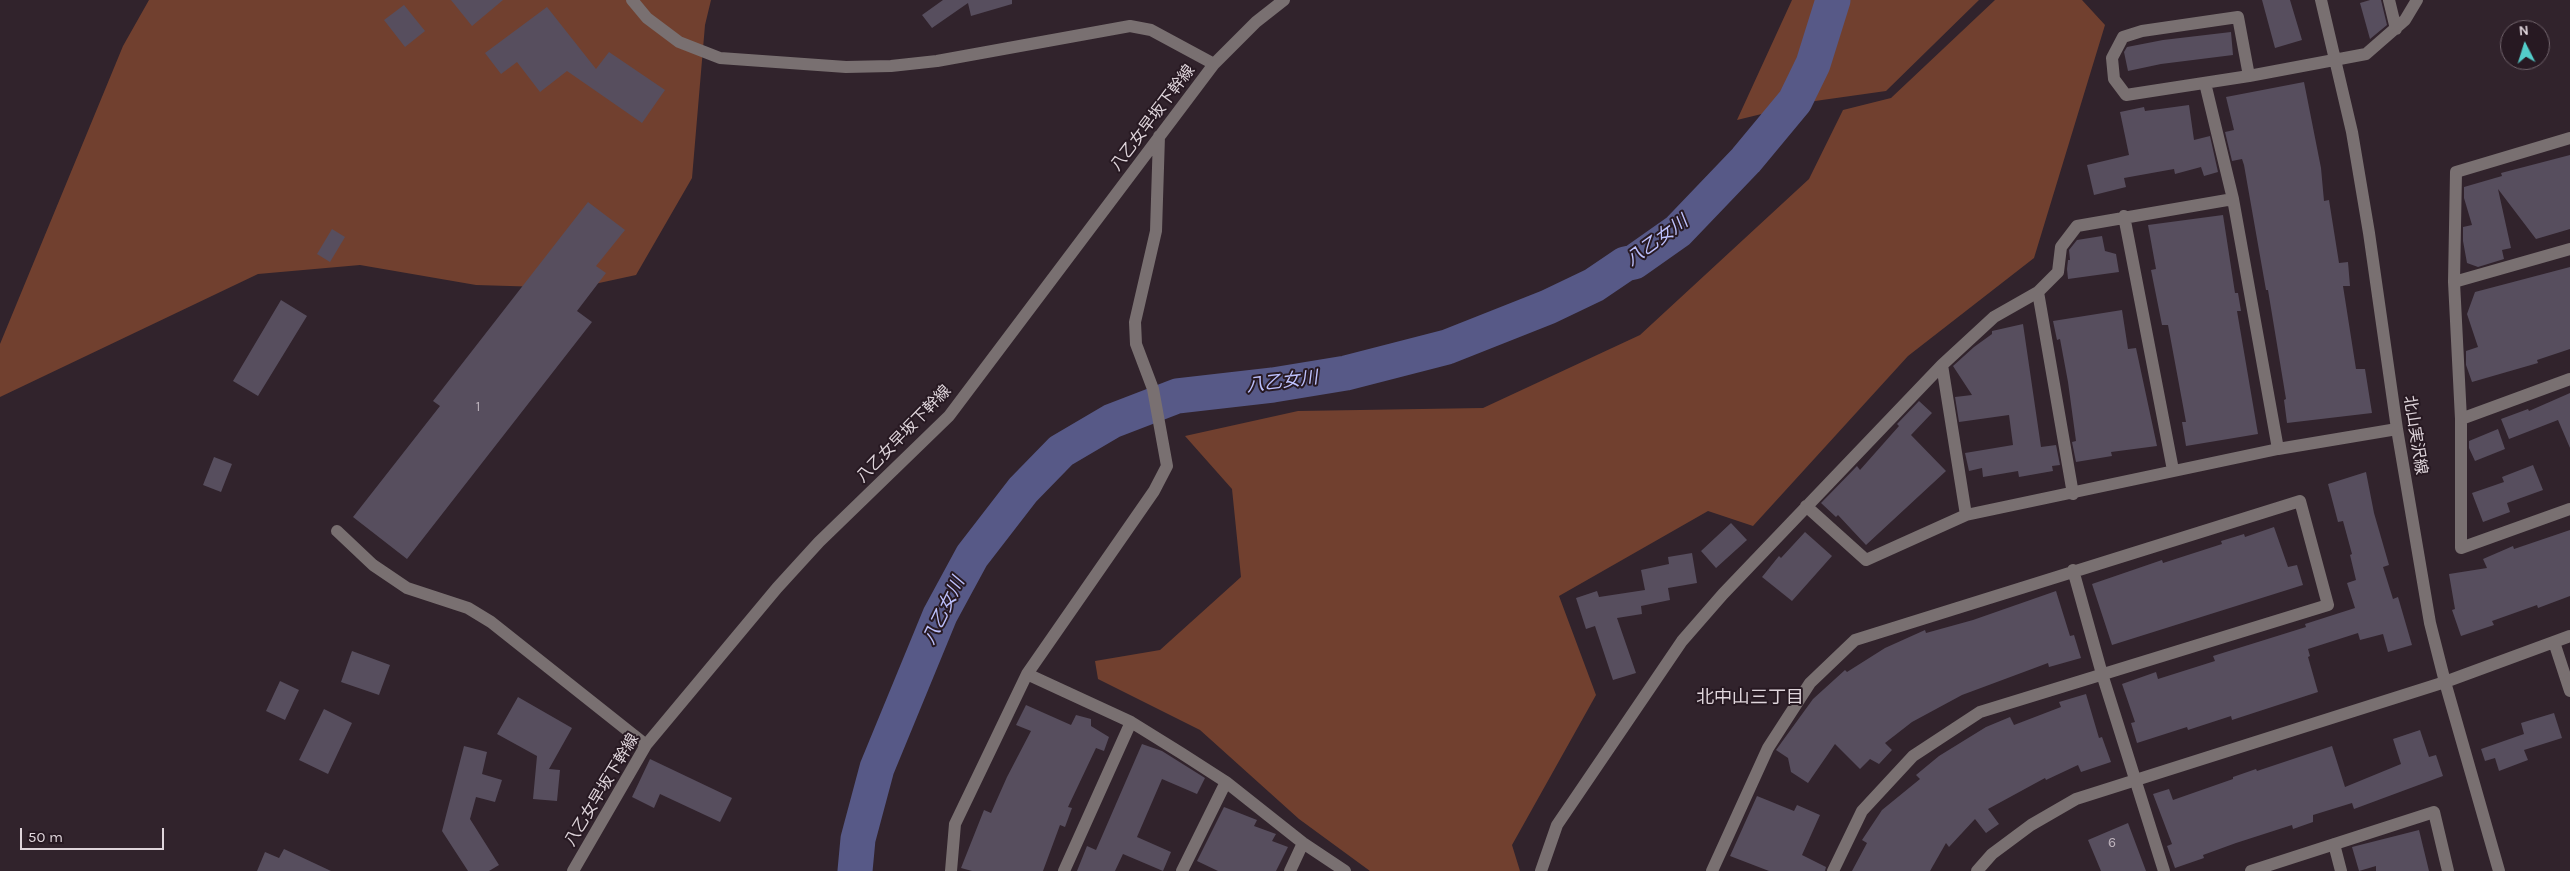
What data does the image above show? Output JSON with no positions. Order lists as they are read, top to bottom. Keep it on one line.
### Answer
{"streets":{"street":["八乙女早坂下幹線","北山実沢線"]},"districts":["北中山三丁目"],"water":["八乙女川"],"house_numbers":["1","6"],"scale_bar":"50 m","north":"top"}
